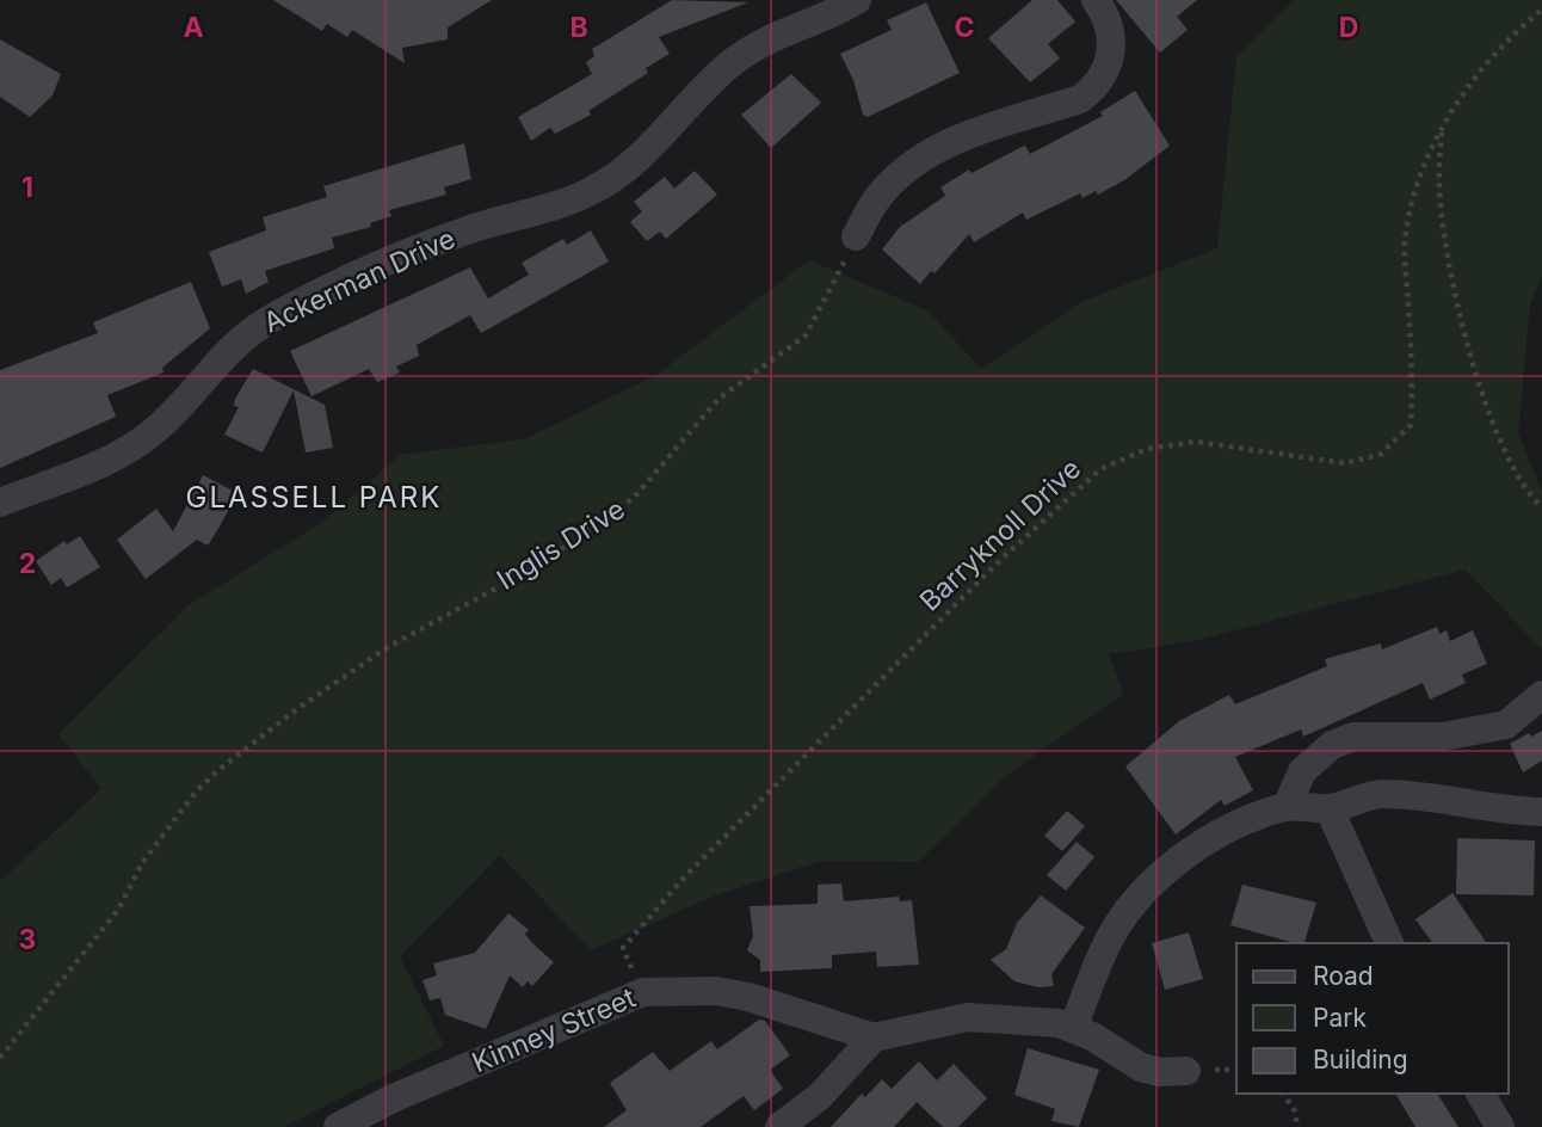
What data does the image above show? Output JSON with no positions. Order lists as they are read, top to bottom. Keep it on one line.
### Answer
{"streets":{"street":["Ackerman Drive","Kinney Street"],"path":["Barryknoll Drive","Inglis Drive"]},"crossings":[["Barryknoll Drive","Kinney Street"]],"districts":["GLASSELL PARK"],"legend":["Road","Park","Building"],"grid":{"columns":["A","B","C","D"],"rows":["1","2","3"]}}
